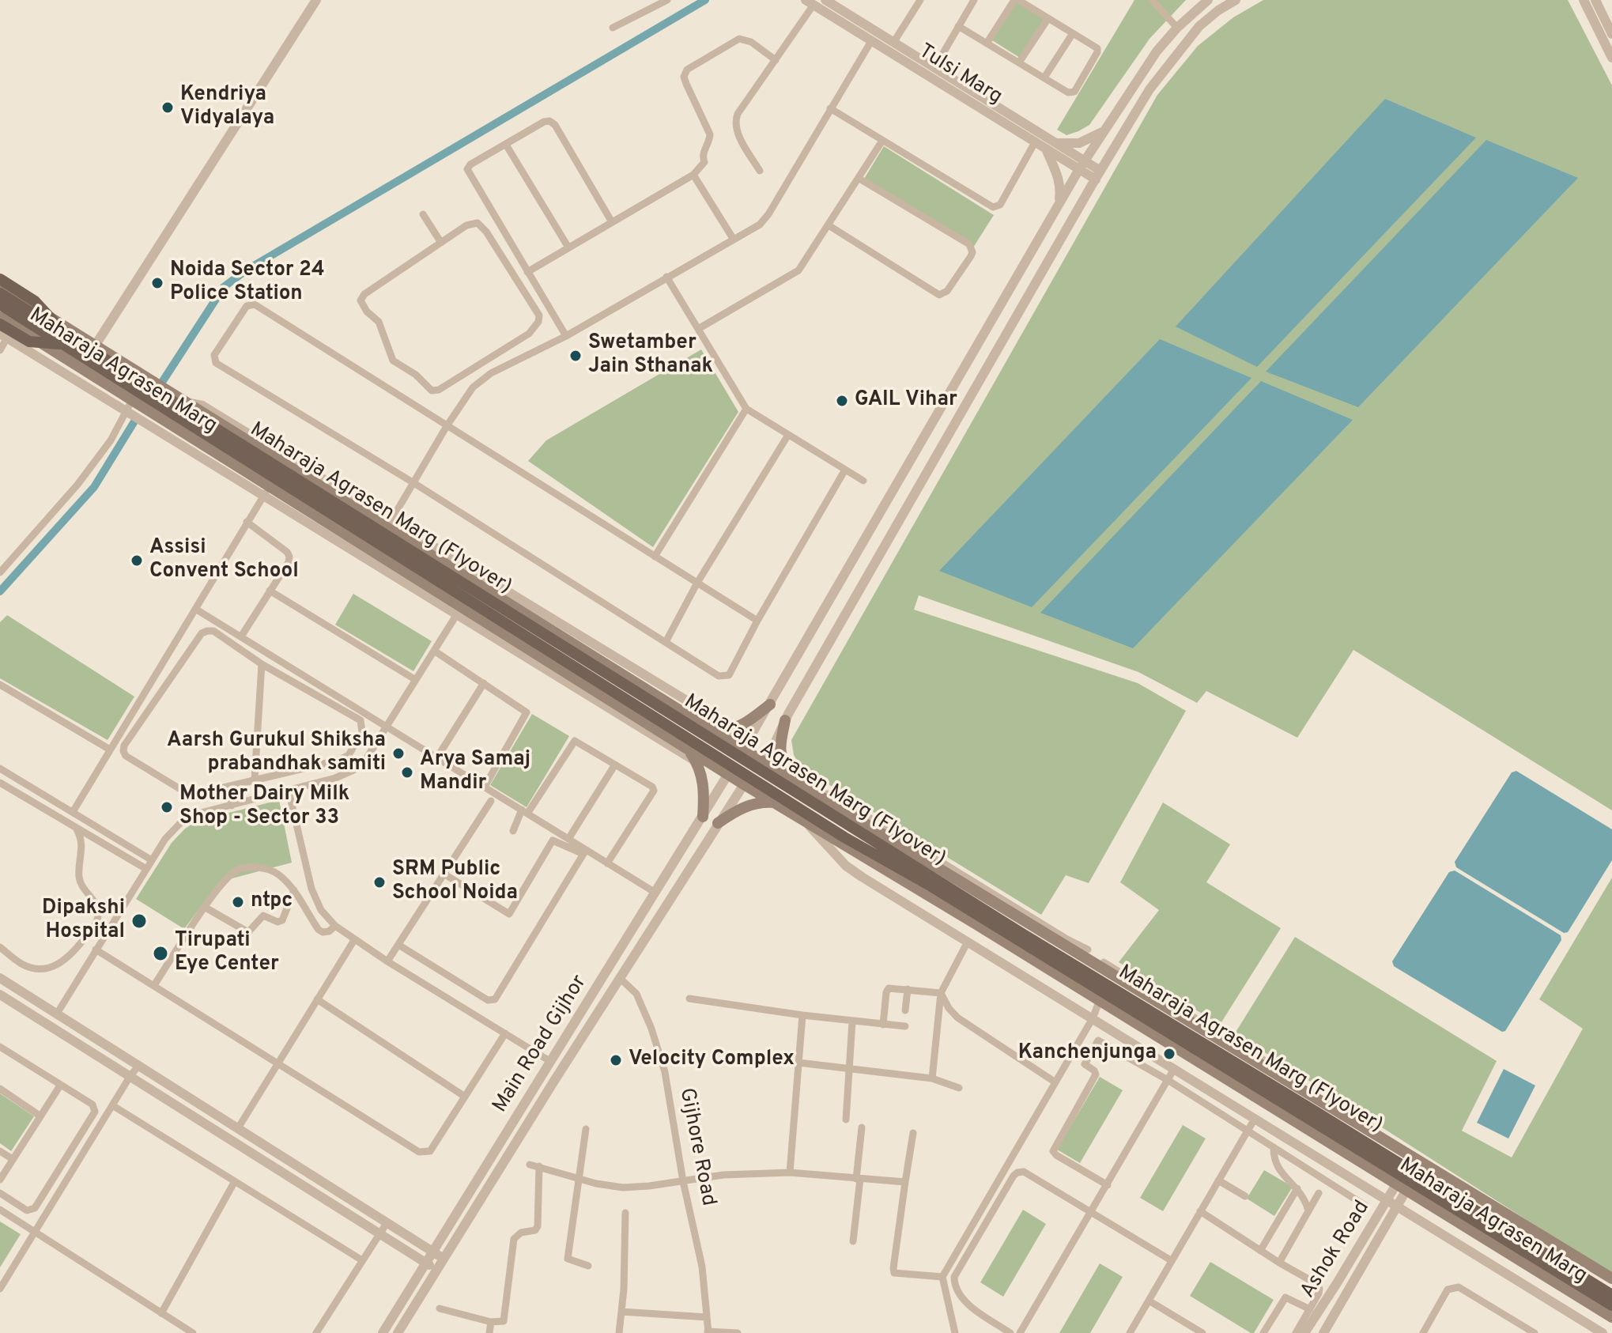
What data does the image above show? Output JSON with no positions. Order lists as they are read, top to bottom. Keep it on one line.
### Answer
{"streets":{"main road":["Maharaja Agrasen Marg","Maharaja Agrasen Marg (Flyover)"],"street":["Tulsi Marg","Main Road Gijhor","Gijhore Road","Ashok Road"]},"crossings":[["Maharaja Agrasen Marg","Main Road Gijhor"],["Maharaja Agrasen Marg","Ashok Road"],["Main Road Gijhor","Gijhore Road"]],"places":["Kendriya Vidyalaya","Noida Sector 24 Police Station","Swetamber Jain Sthanak","GAIL Vihar","Assisi Convent School","Aarsh Gurukul Shiksha prabandhak samiti","Arya Samaj Mandir","Mother Dairy Milk Shop - Sector 33","SRM Public School Noida","ntpc","Dipakshi Hospital","Tirupati Eye Center","Kanchenjunga","Velocity Complex"]}
